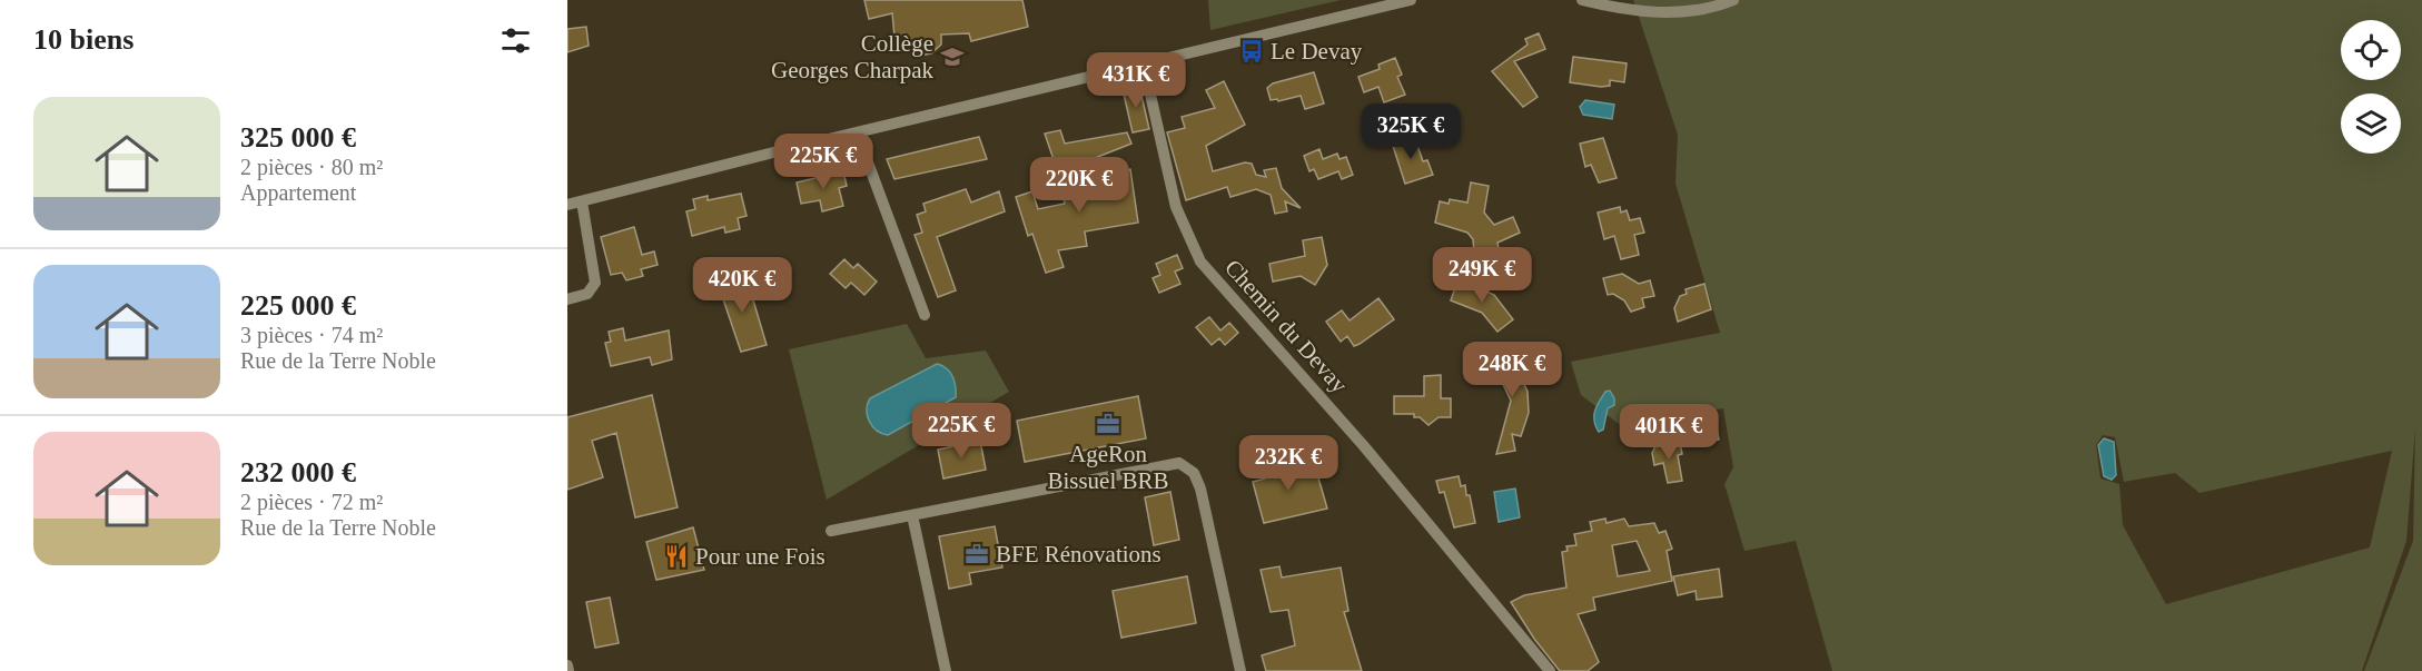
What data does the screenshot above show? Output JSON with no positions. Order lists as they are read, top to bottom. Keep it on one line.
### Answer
{"streets":{"street":["Chemin du Devay"]},"places":{"bus stop":["Le Devay"],"school or university":["Collège Georges Charpak"],"office":["AgeRon Bissuel BRB","BFE Rénovations"],"restaurant":["Pour une Fois"]},"page":{"heading":"10 biens","price":["431K €","325K €","225K €","220K €","249K €","420K €","248K €","225K €","401K €","232K €"],"list":[{"name":"325 000 €","note":"2 pièces · 80 m² · Appartement"},{"name":"225 000 €","note":"3 pièces · 74 m² · Rue de la Terre Noble"},{"name":"232 000 €","note":"2 pièces · 72 m² · Rue de la Terre Noble"}]}}
